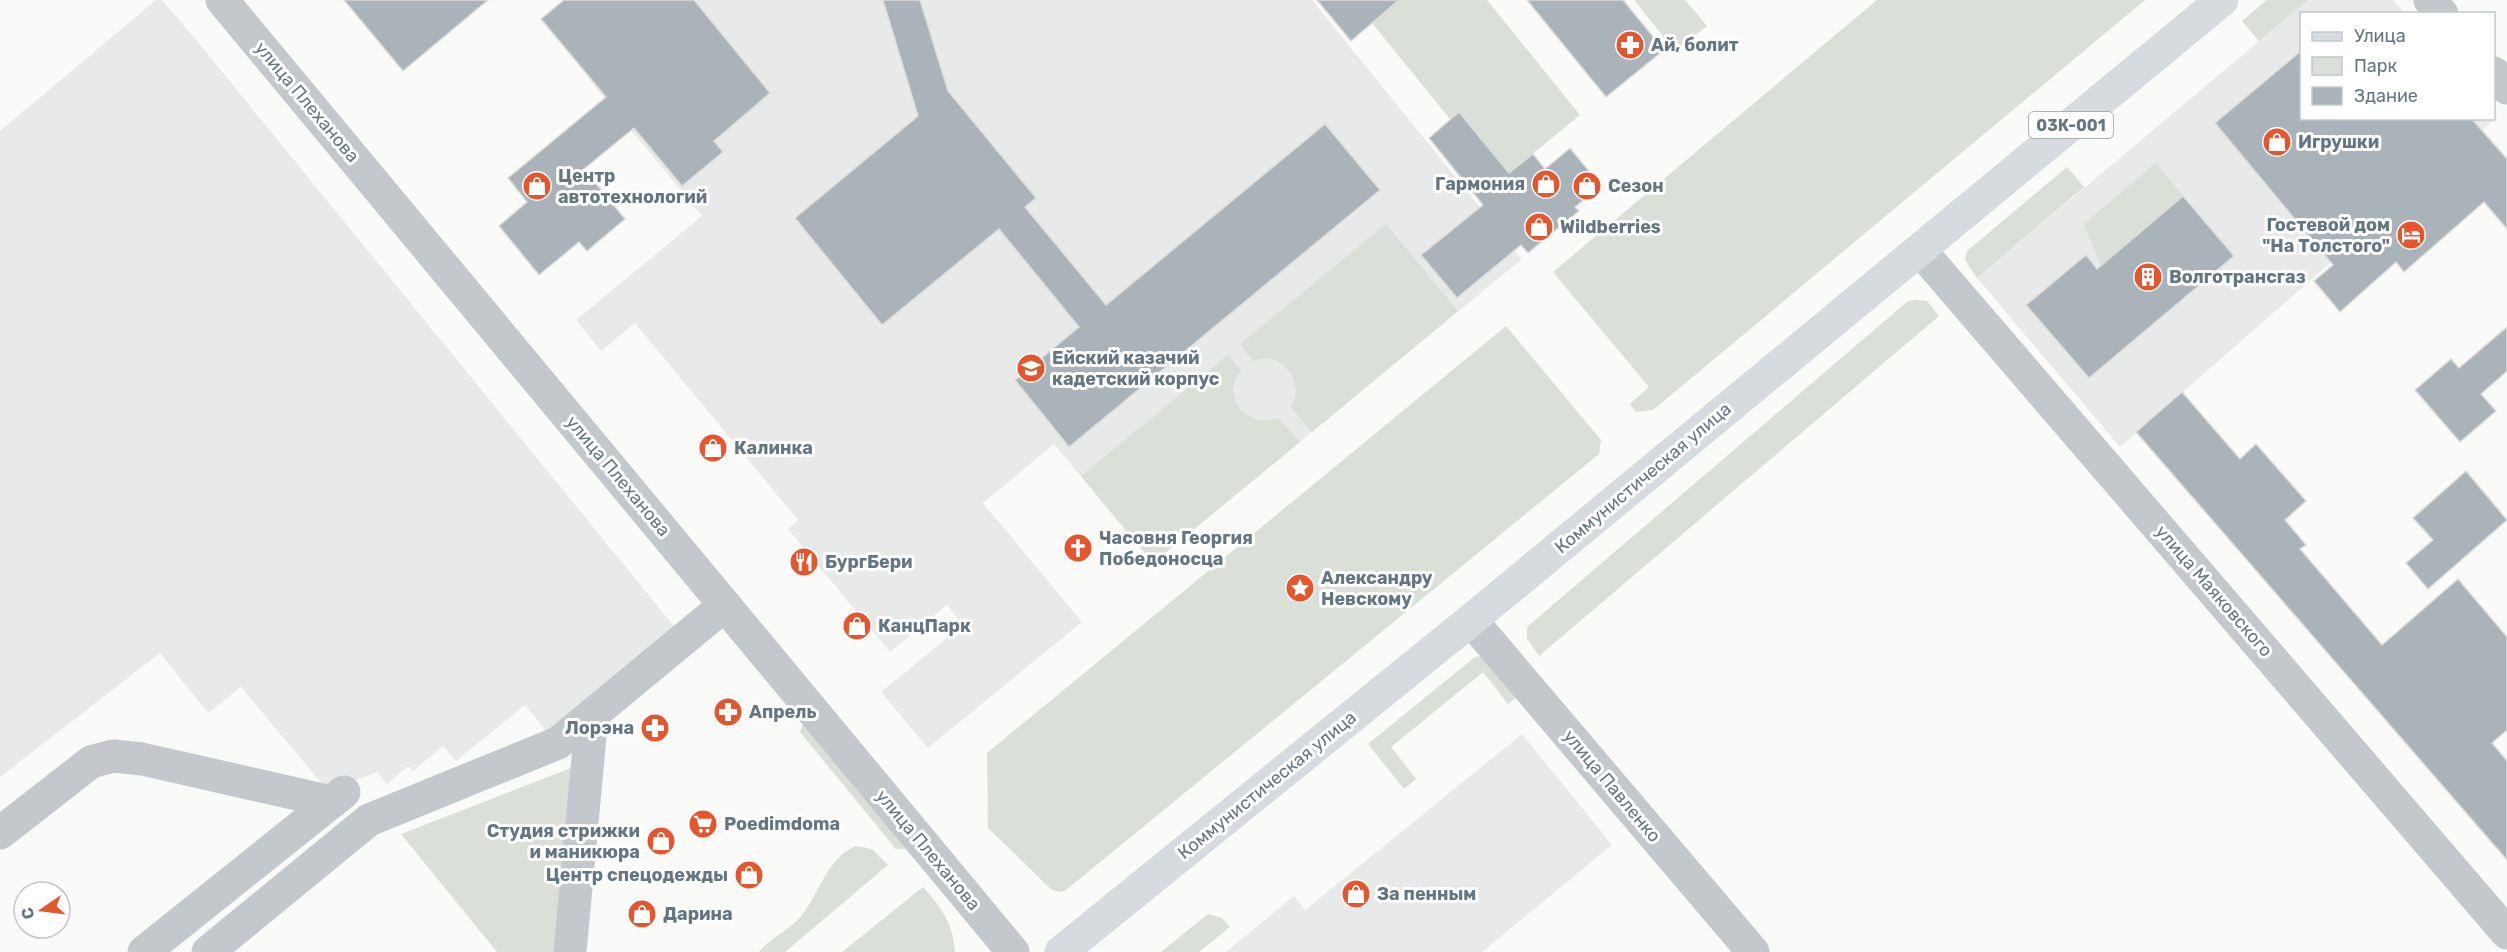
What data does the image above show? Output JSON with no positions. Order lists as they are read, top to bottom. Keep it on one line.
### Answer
{"streets":{"main road":["03К-001","Коммунистическая улица"],"street":["улица Плеханова","улица Маяковского","улица Павленко"]},"crossings":[["Коммунистическая улица","улица Маяковского"],["Коммунистическая улица","улица Павленко"]],"places":{"pharmacy":["Ай, болит","Апрель","Лорэна"],"shop":["Игрушки","Гармония","Центр автотехнологий","Сезон","Wildberries","Калинка","КанцПарк","Студия стрижки и маникюра","Центр спецодежды","За пенным","Дарина"],"hotel":["Гостевой дом \"На Толстого\""],"building":["Волготрансгаз"],"school or university":["Ейский казачий кадетский корпус"],"church":["Часовня Георгия Победоносца"],"restaurant":["БургБери"],"place":["Александру Невскому"],"supermarket":["Poedimdoma"]},"legend":["Улица","Парк","Здание"],"north":"left"}
